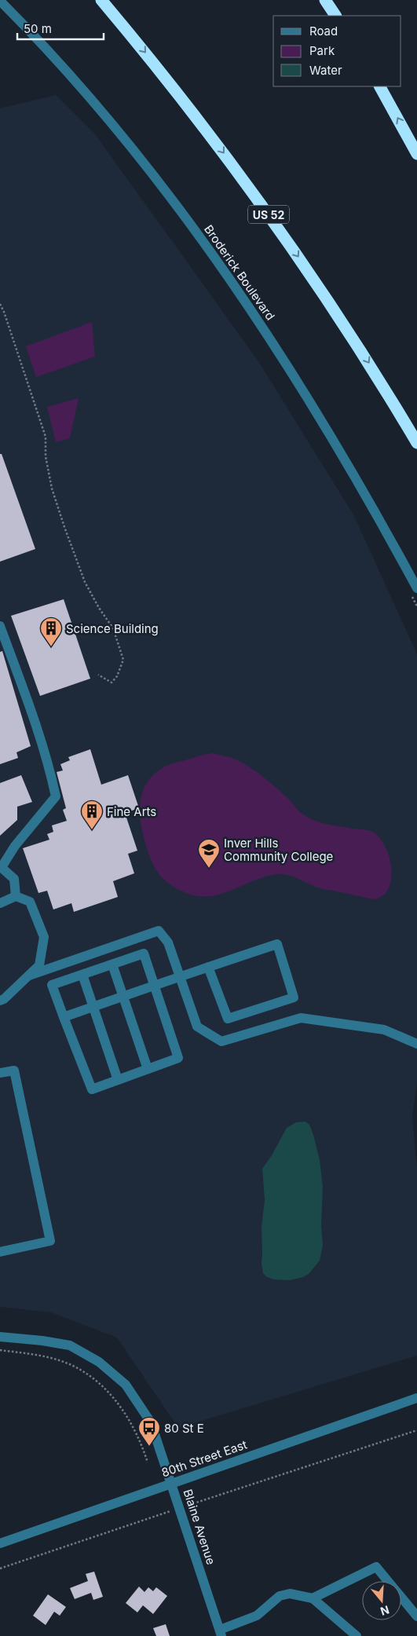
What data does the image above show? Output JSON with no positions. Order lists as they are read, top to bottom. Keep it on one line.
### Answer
{"streets":{"highway":["US 52"],"street":["Broderick Boulevard","80th Street East","Blaine Avenue"]},"crossings":[["80th Street East","Blaine Avenue"]],"places":{"building":["Science Building","Fine Arts"],"school or university":["Inver Hills Community College"],"bus stop":["80 St E"]},"legend":["Road","Park","Water"],"scale_bar":"50 m","north":"bottom"}
